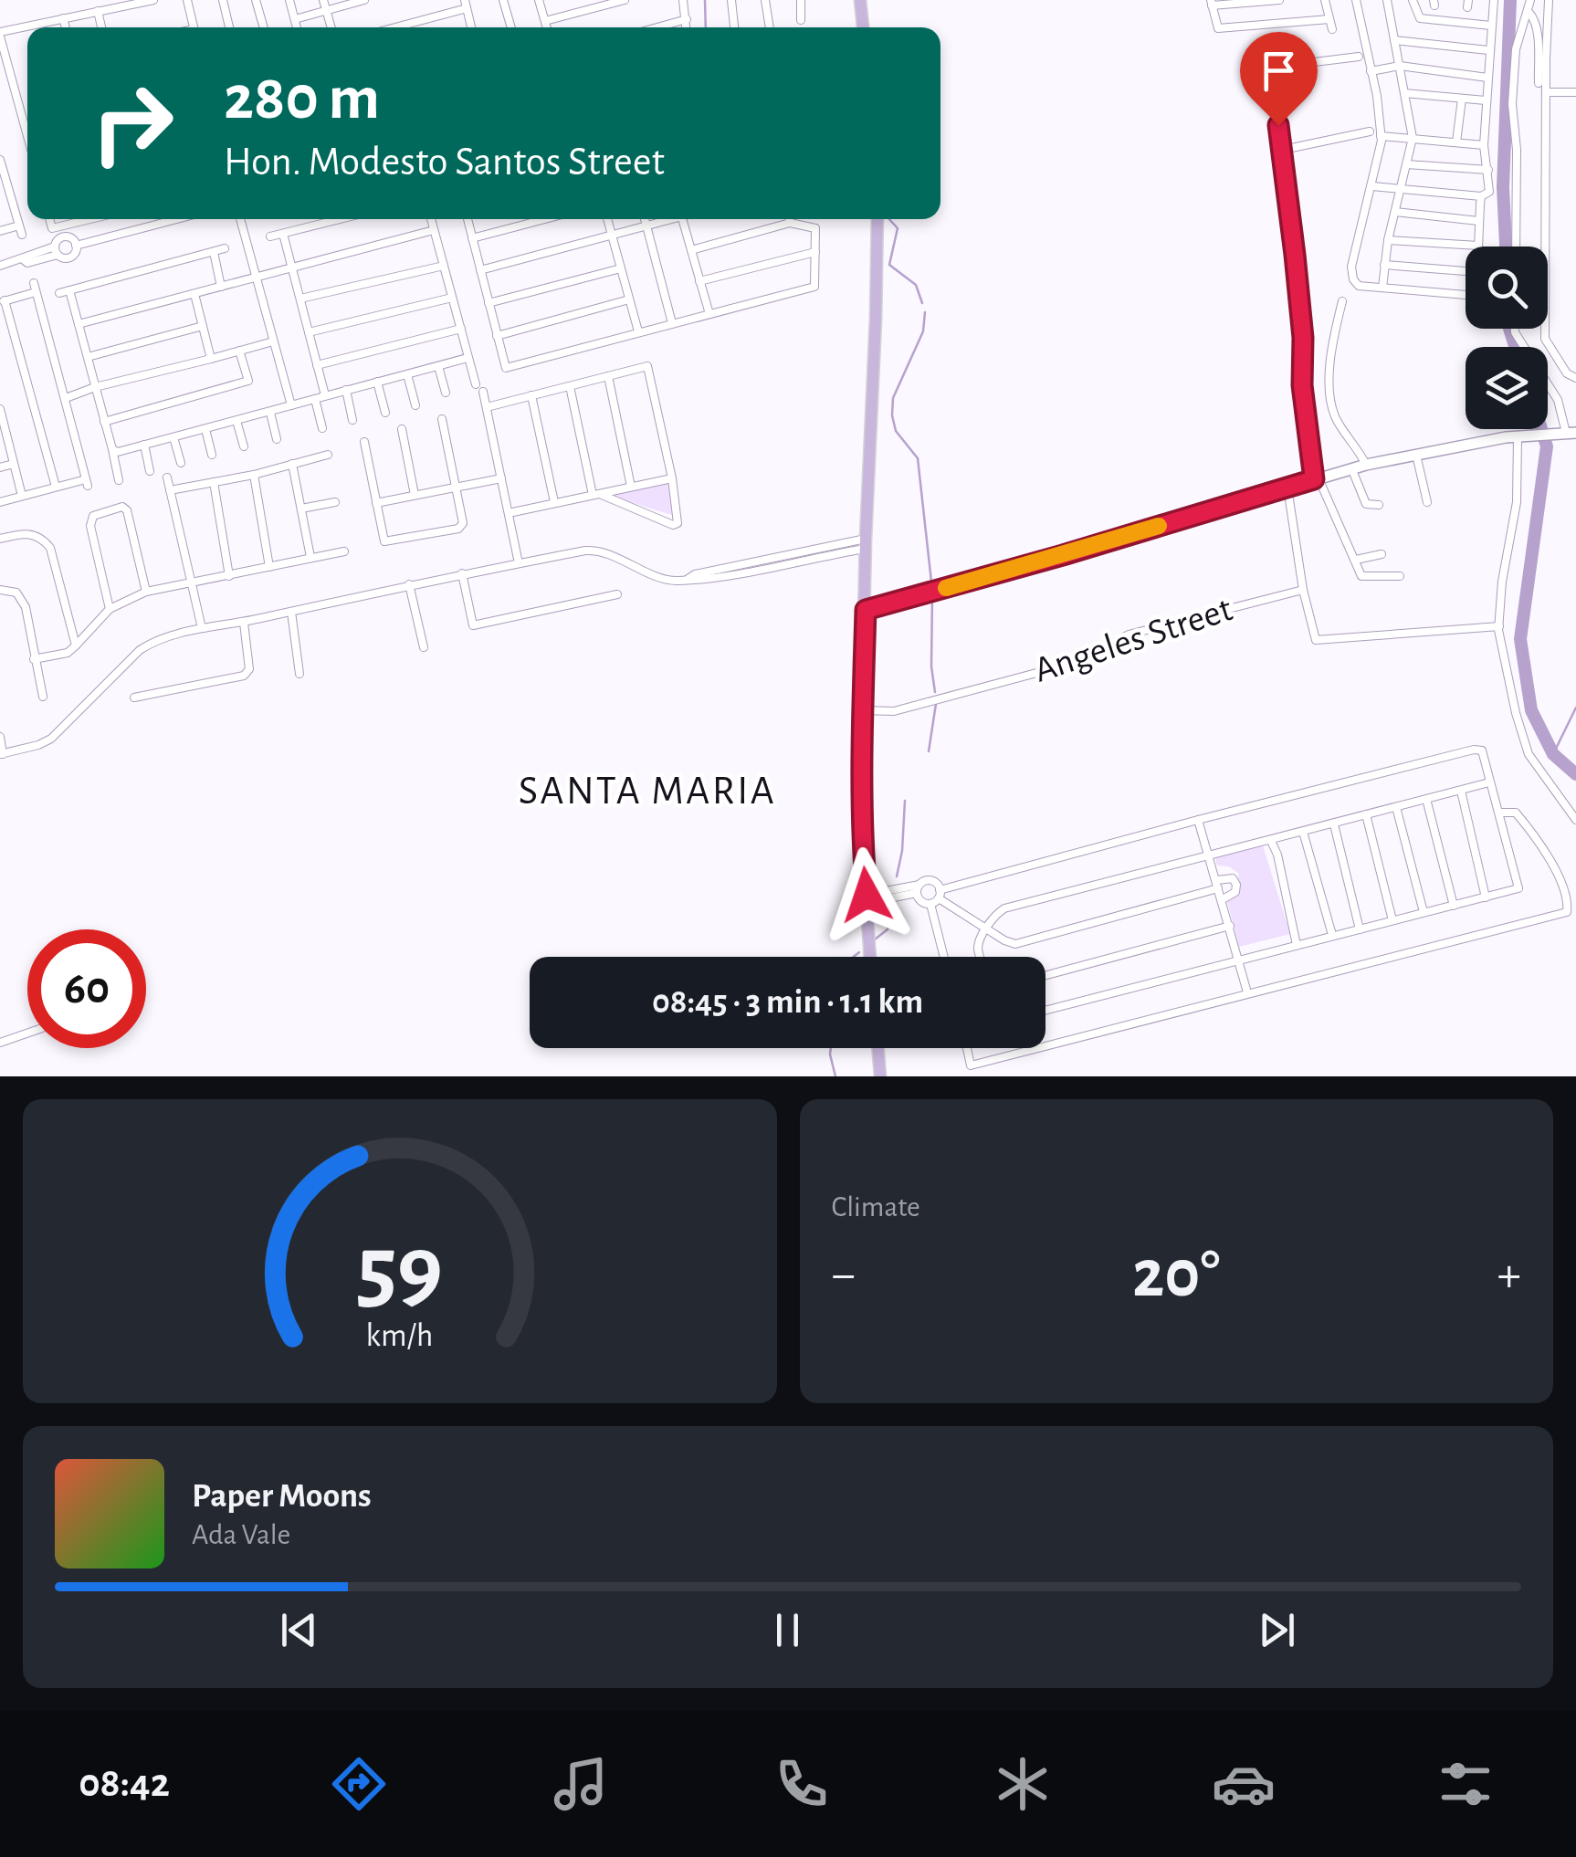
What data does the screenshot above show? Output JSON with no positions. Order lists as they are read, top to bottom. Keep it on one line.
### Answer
{"streets":{"street":["Angeles Street"]},"districts":["SANTA MARIA"],"page":{"turn":["280 m","Hon. Modesto Santos Street"],"limit":"60","trip":"08:45 · 3 min · 1.1 km","tile":"Climate","heat":["−","20°","+"],"song":["Paper Moons","Ada Vale"],"tabs":"08:42","gauge":["59","km/h"]}}
